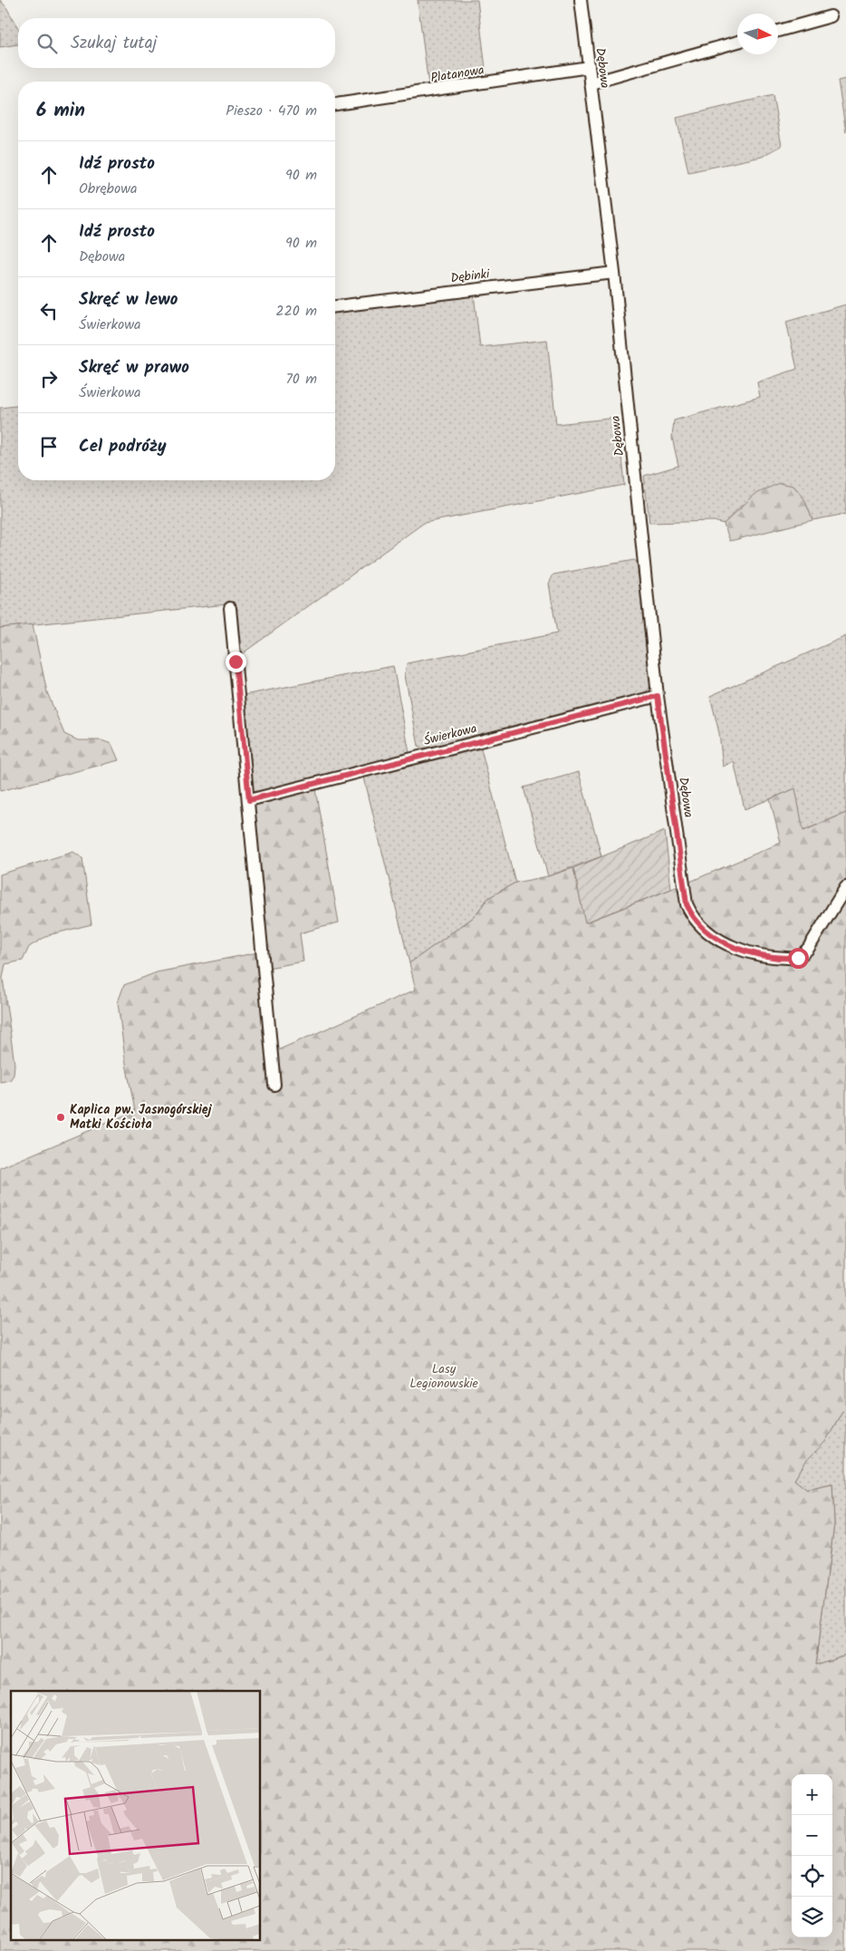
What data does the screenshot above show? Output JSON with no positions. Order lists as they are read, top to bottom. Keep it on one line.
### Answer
{"streets":{"street":["Dębowa","Platanowa","Dębinki","Świerkowa"]},"crossings":[["Dębowa","Platanowa"],["Dębowa","Dębinki"],["Dębowa","Świerkowa"]],"parks":["Lasy Legionowskie"],"places":["Kaplica pw. Jasnogórskiej Matki Kościoła"],"north":"right","page":{"search":"Szukaj tutaj","heading":["6 min","Pieszo · 470 m"],"list":[["Idź prosto","Obrębowa","90 m"],["Idź prosto","Dębowa","90 m"],["Skręć w lewo","Świerkowa","220 m"],["Skręć w prawo","Świerkowa","70 m"],"Cel podróży"],"map_buttons":["+","−"]}}
